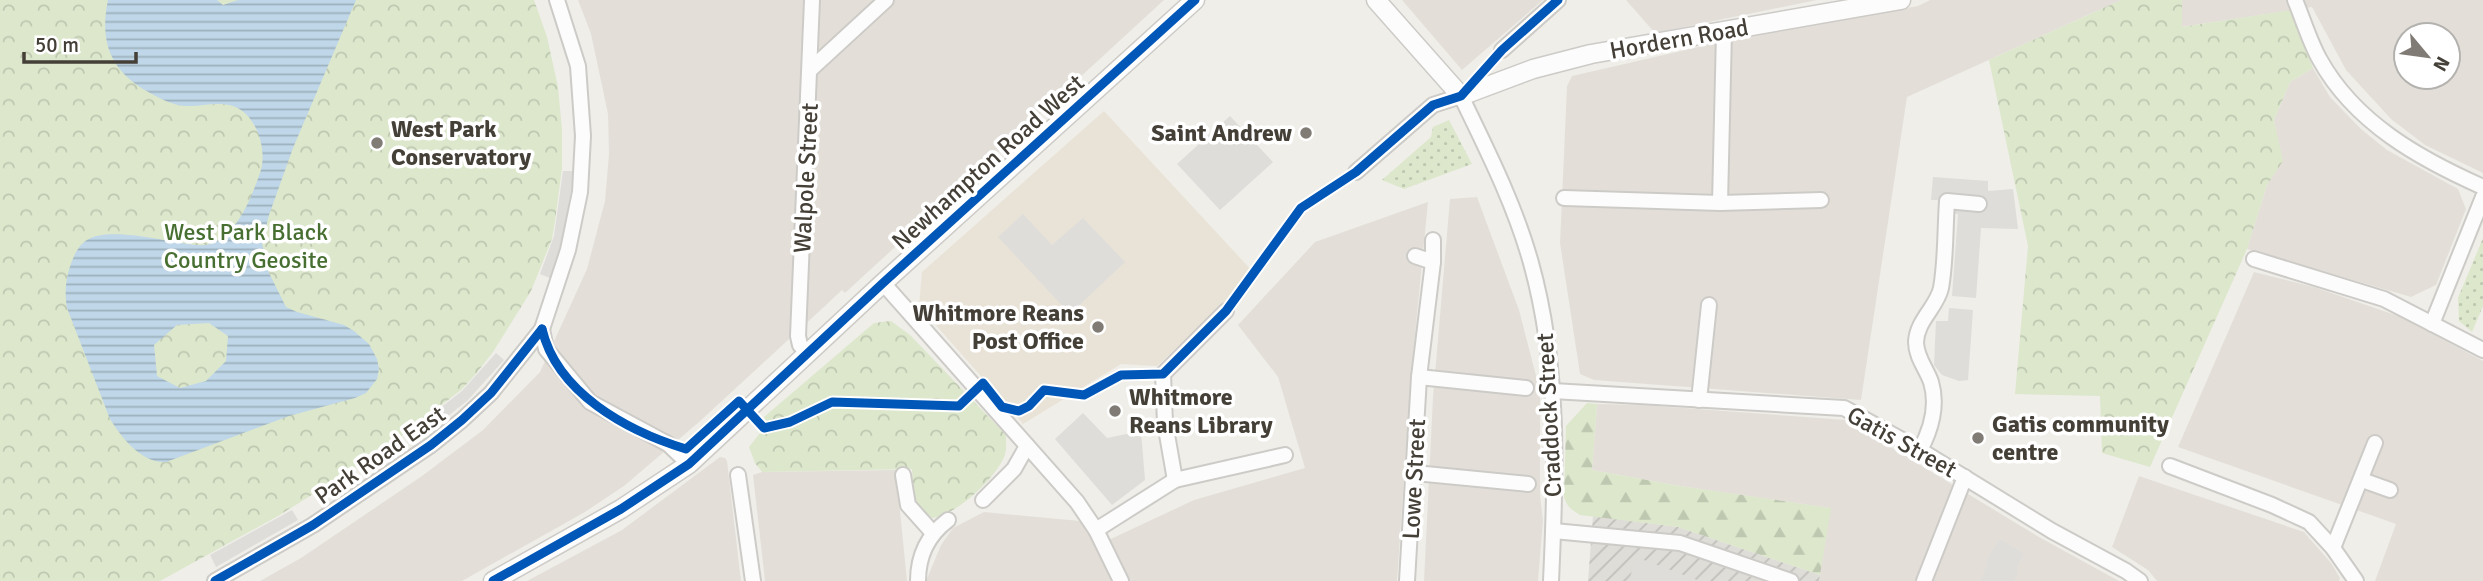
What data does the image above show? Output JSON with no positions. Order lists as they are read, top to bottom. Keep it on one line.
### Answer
{"streets":{"street":["Hordern Road","Newhampton Road West","Walpole Street","Craddock Street","Gatis Street","Park Road East","Lowe Street"]},"crossings":[["Hordern Road","Craddock Street"],["Newhampton Road West","Walpole Street"],["Craddock Street","Gatis Street"]],"parks":["West Park Black Country Geosite"],"places":["Saint Andrew","West Park Conservatory","Whitmore Reans Post Office","Whitmore Reans Library","Gatis community centre"],"scale_bar":"50 m","north":"bottom right"}
